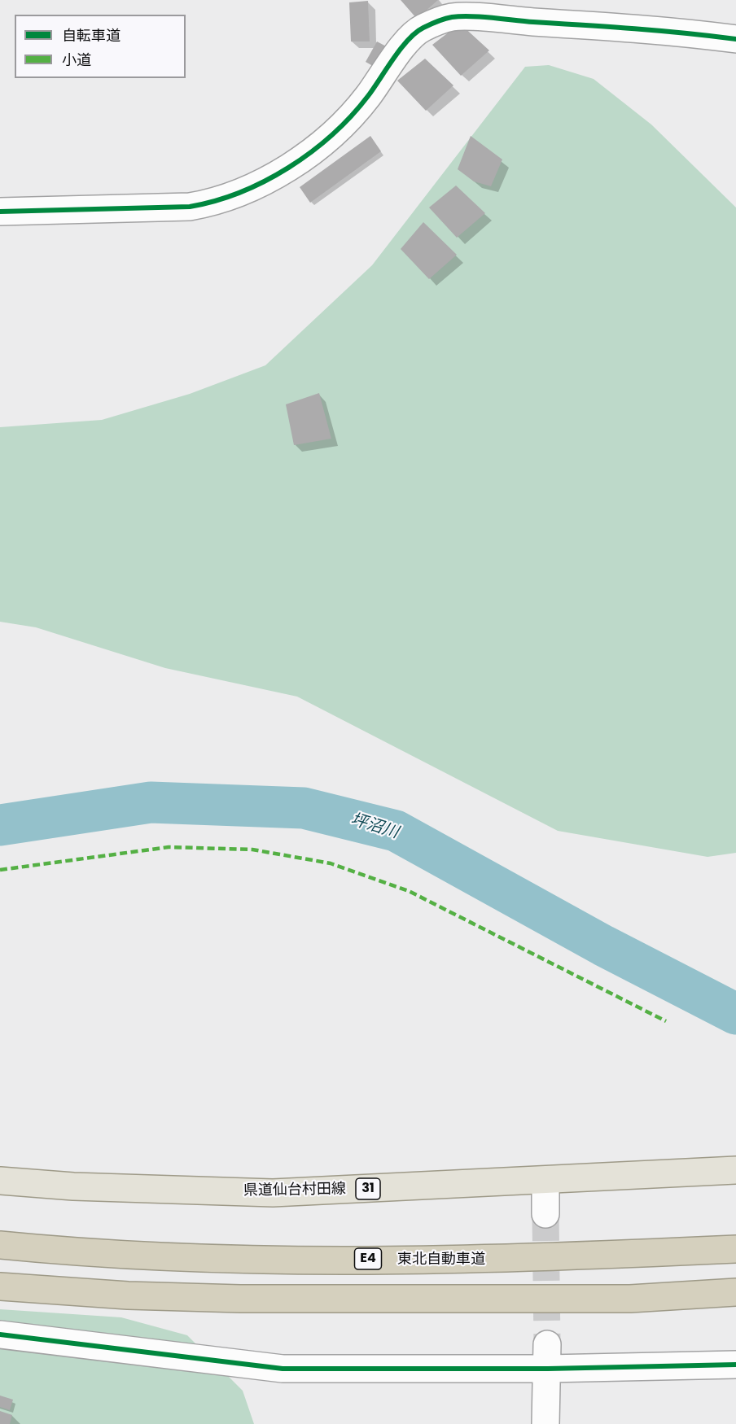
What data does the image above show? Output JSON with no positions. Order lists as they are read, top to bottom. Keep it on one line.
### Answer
{"streets":{"highway":["E4","東北自動車道"],"main road":["31","県道仙台村田線"]},"water":["坪沼川"],"legend":["自転車道","小道"]}
